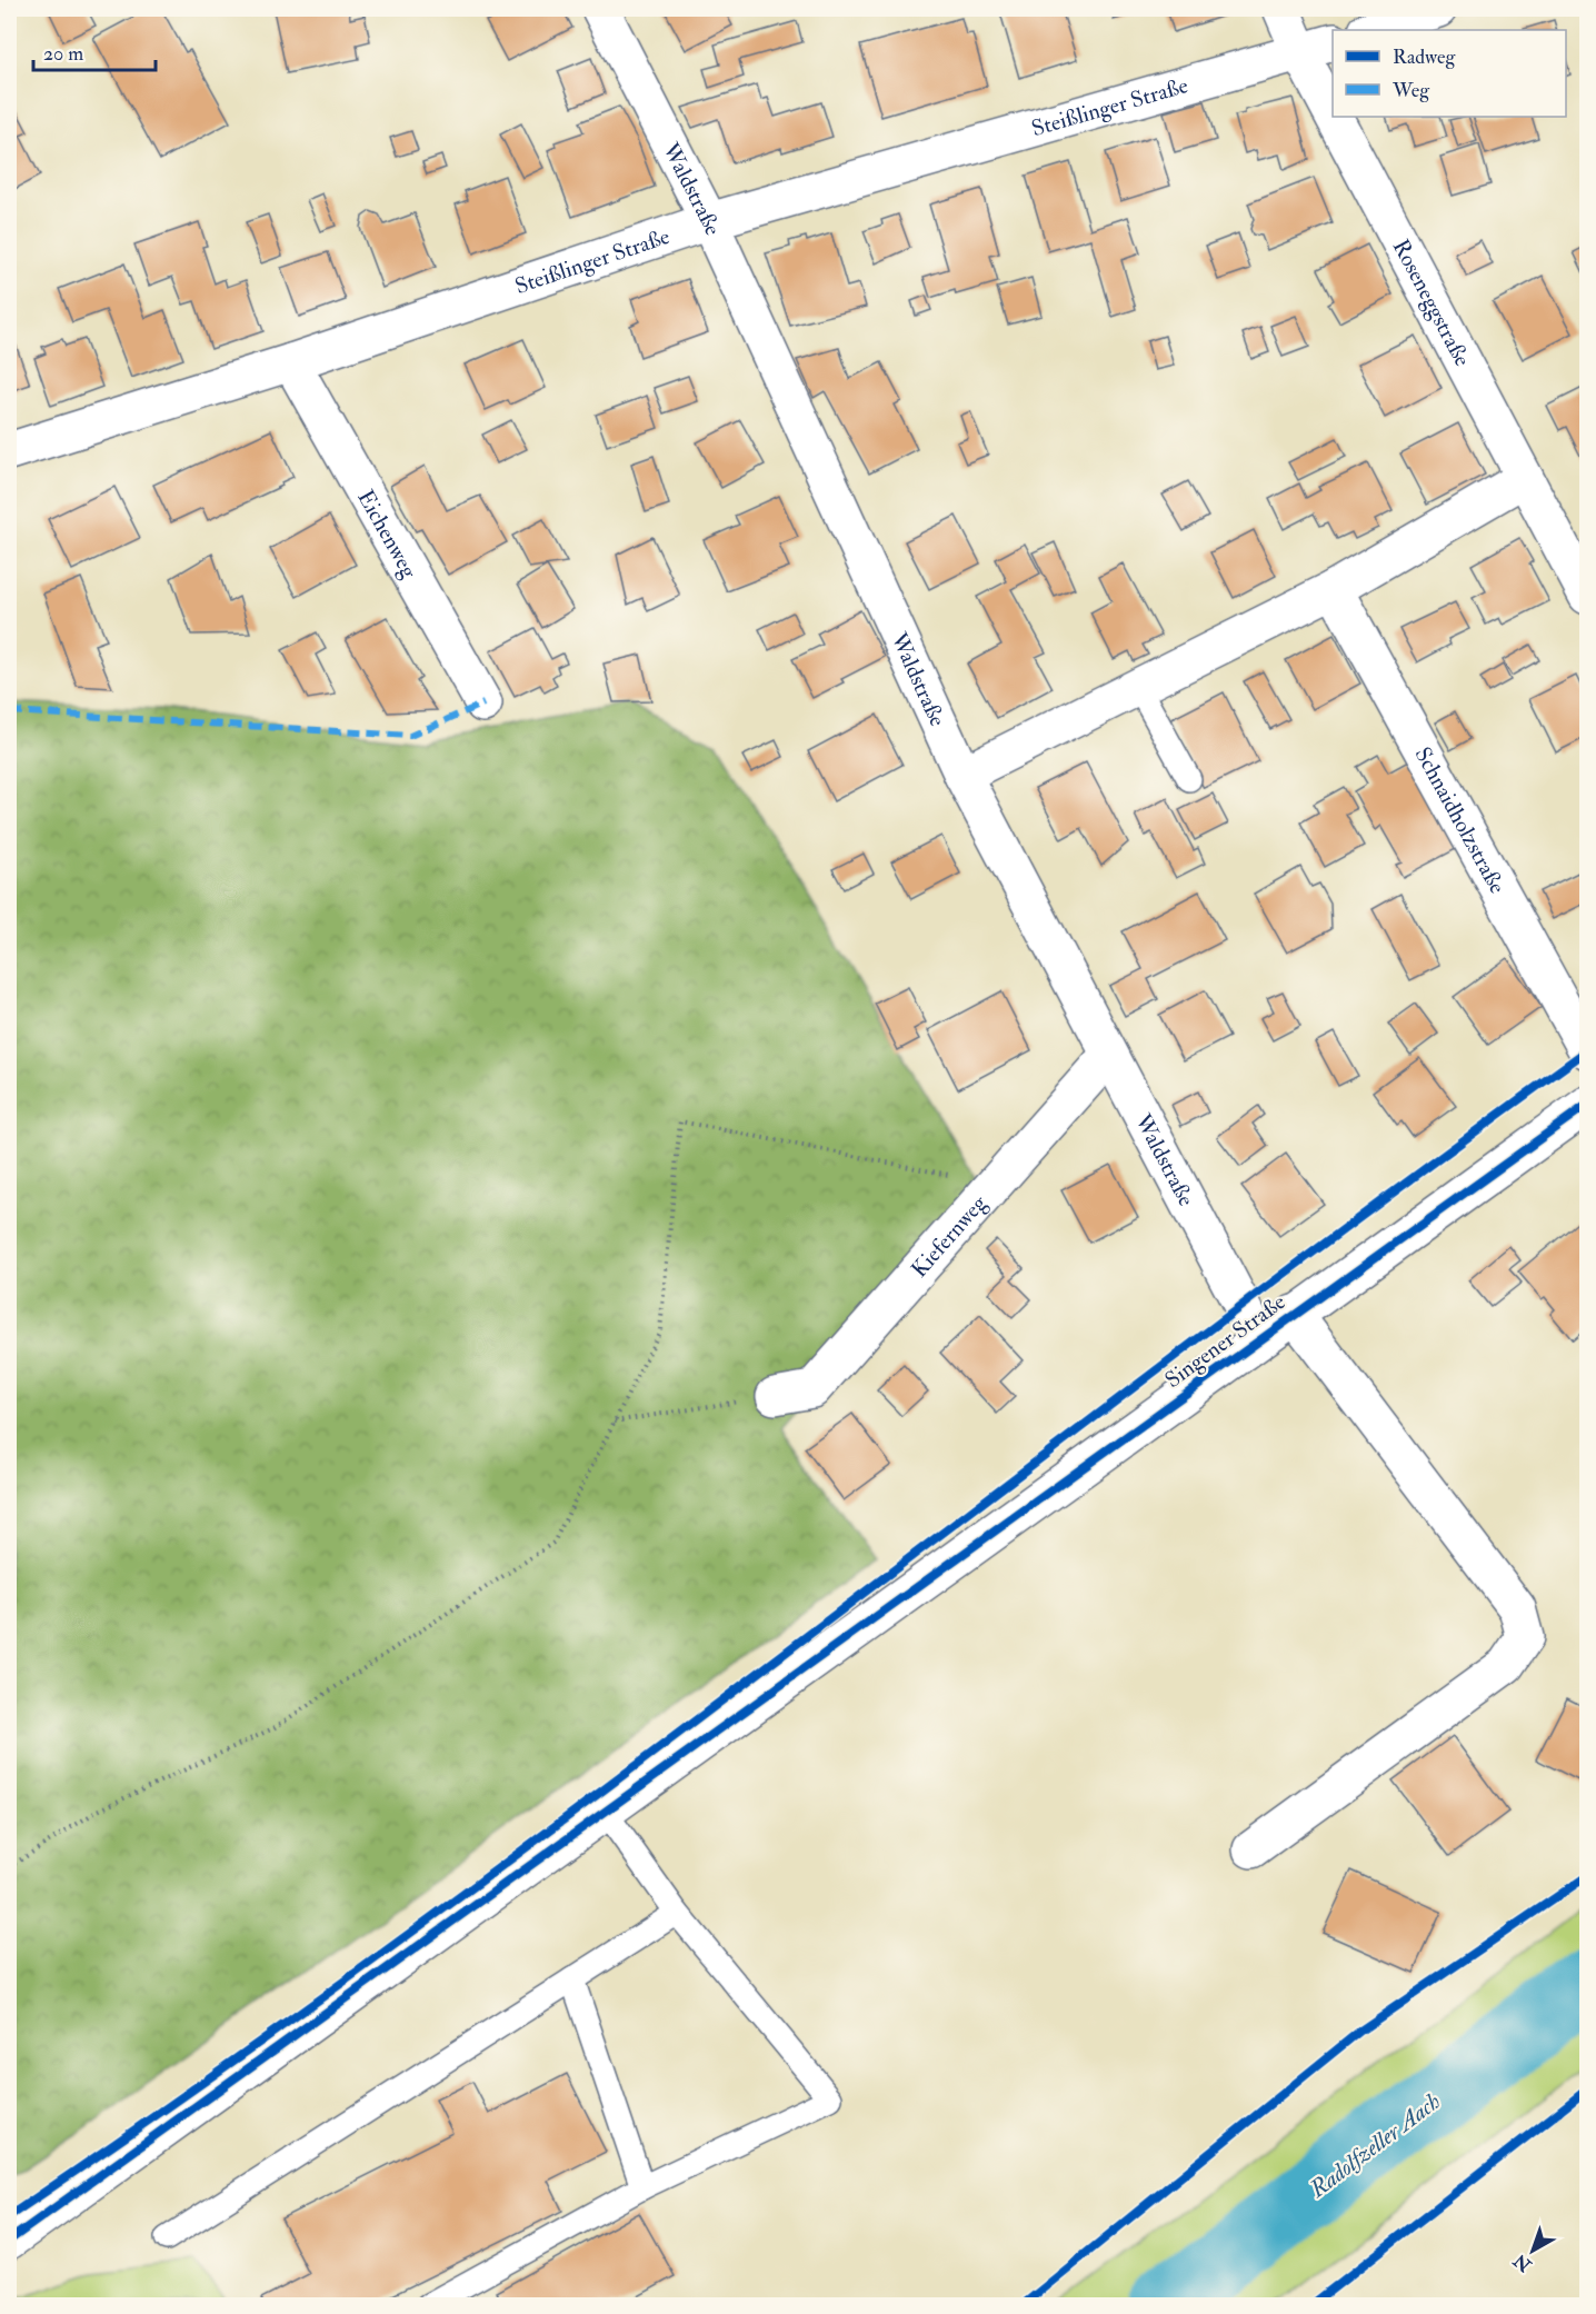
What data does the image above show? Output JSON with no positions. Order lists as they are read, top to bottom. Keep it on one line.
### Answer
{"streets":{"street":["Steißlinger Straße","Waldstraße","Roseneggstraße","Eichenweg","Schnaidholzstraße","Kiefernweg","Singener Straße"]},"crossings":[["Steißlinger Straße","Waldstraße"],["Steißlinger Straße","Roseneggstraße"],["Steißlinger Straße","Eichenweg"],["Waldstraße","Kiefernweg"],["Waldstraße","Singener Straße"]],"water":["Radolfzeller Aach"],"legend":["Radweg","Weg"],"scale_bar":"20 m","north":"bottom left"}
